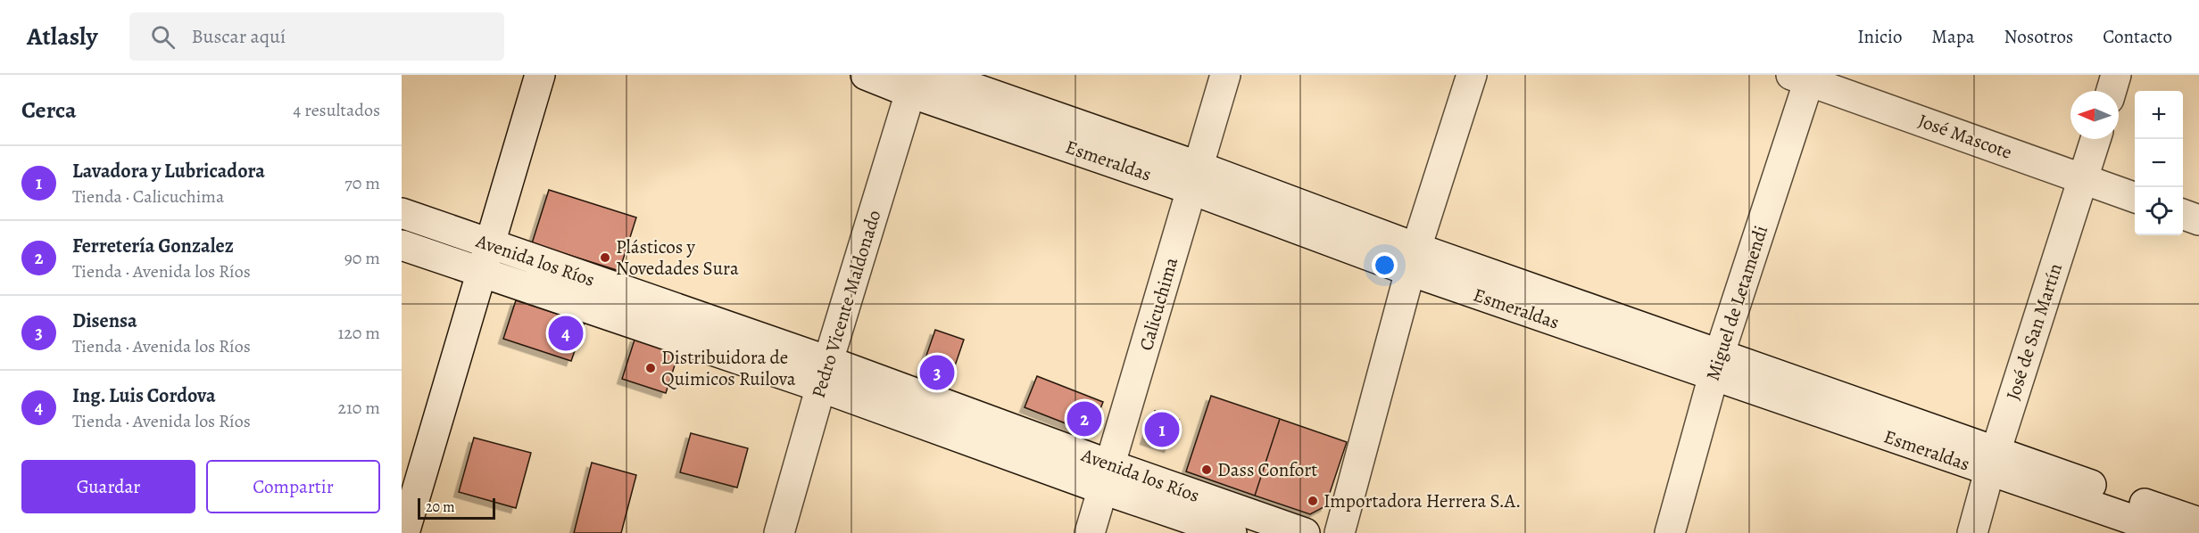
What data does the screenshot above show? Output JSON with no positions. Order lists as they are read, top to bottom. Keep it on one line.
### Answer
{"streets":{"main road":["José Mascote","Esmeraldas","Avenida los Ríos","Miguel de Letamendi","Pedro Vicente Maldonado","Calicuchima","José de San Martín"]},"crossings":[["José Mascote","Miguel de Letamendi"],["José Mascote","José de San Martín"],["Esmeraldas","Miguel de Letamendi"],["Esmeraldas","Pedro Vicente Maldonado"],["Esmeraldas","Calicuchima"],["Esmeraldas","José de San Martín"],["Avenida los Ríos","Pedro Vicente Maldonado"],["Avenida los Ríos","Calicuchima"]],"places":["Plásticos y Novedades Sura","Distribuidora de Quimicos Ruilova","Dass Confort","Importadora Herrera S.A."],"scale_bar":"20 m","north":"left","page":{"header":"Atlasly","search":"Buscar aquí","nav":["Inicio","Mapa","Nosotros","Contacto"],"heading":["Cerca","4 resultados"],"map_buttons":["+","−"],"list":[{"mark":"1","name":"Lavadora y Lubricadora","note":"Tienda · Calicuchima","value":"70 m"},{"mark":"2","name":"Ferretería Gonzalez","note":"Tienda · Avenida los Ríos","value":"90 m"},{"mark":"3","name":"Disensa","note":"Tienda · Avenida los Ríos","value":"120 m"},{"mark":"4","name":"Ing. Luis Cordova","note":"Tienda · Avenida los Ríos","value":"210 m"}],"pins":["4","3","2","1"],"buttons":["Guardar","Compartir"],"scale":"20 m"}}
